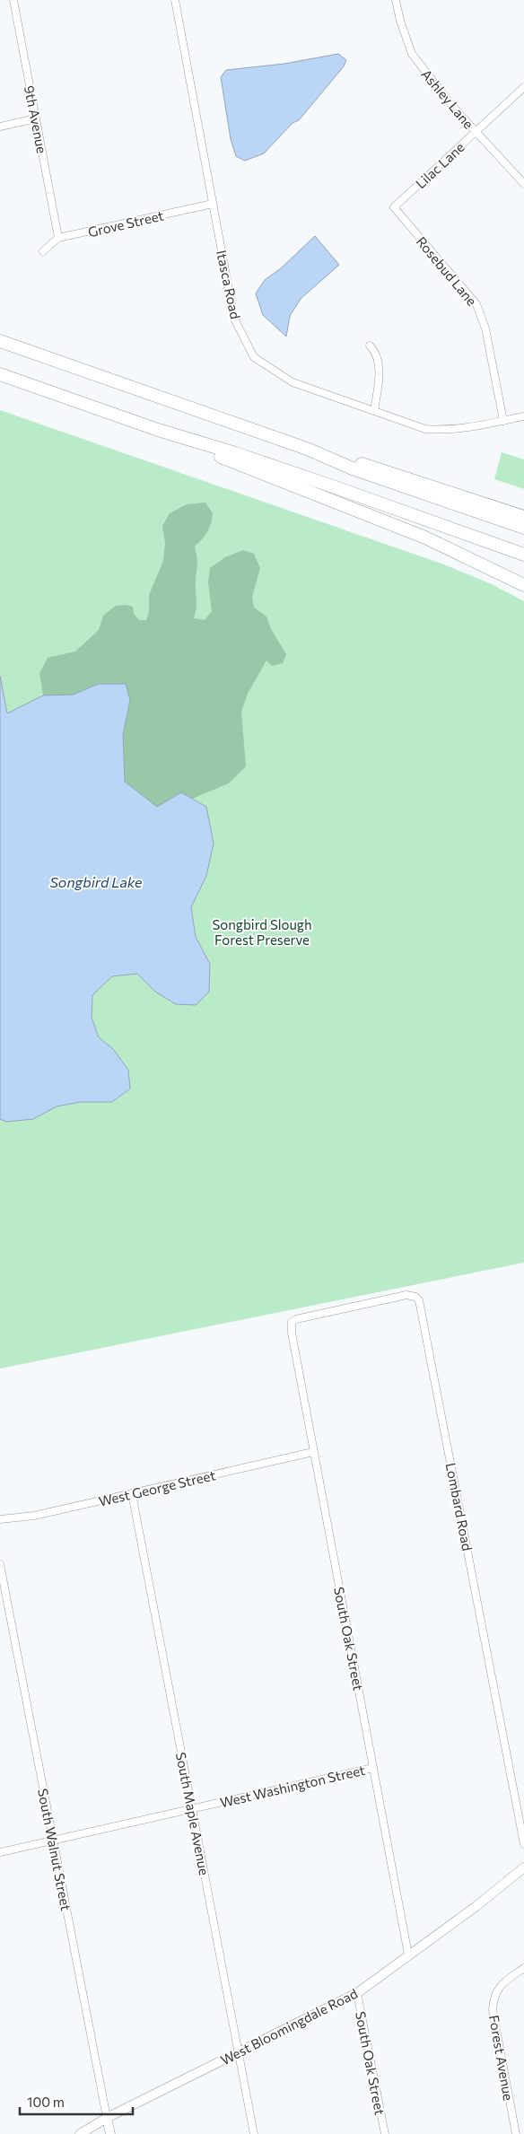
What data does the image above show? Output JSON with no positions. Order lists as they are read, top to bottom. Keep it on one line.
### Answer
{"streets":{"street":["Ashley Lane","9th Avenue","Lilac Lane","Grove Street","Rosebud Lane","Itasca Road","West George Street","Lombard Road","South Oak Street","West Washington Street","South Maple Avenue","South Walnut Street","West Bloomingdale Road","Forest Avenue"]},"crossings":[["Ashley Lane","Lilac Lane"],["9th Avenue","Grove Street"],["Lilac Lane","Rosebud Lane"],["Grove Street","Itasca Road"],["Rosebud Lane","Itasca Road"],["West George Street","South Oak Street"],["West George Street","South Maple Avenue"],["Lombard Road","South Oak Street"],["South Oak Street","West Washington Street"],["South Oak Street","West Bloomingdale Road"],["West Washington Street","South Maple Avenue"],["West Washington Street","South Walnut Street"],["South Maple Avenue","West Bloomingdale Road"],["South Walnut Street","West Bloomingdale Road"]],"water":["Songbird Lake"],"parks":["Songbird Slough Forest Preserve"],"scale_bar":"100 m"}
